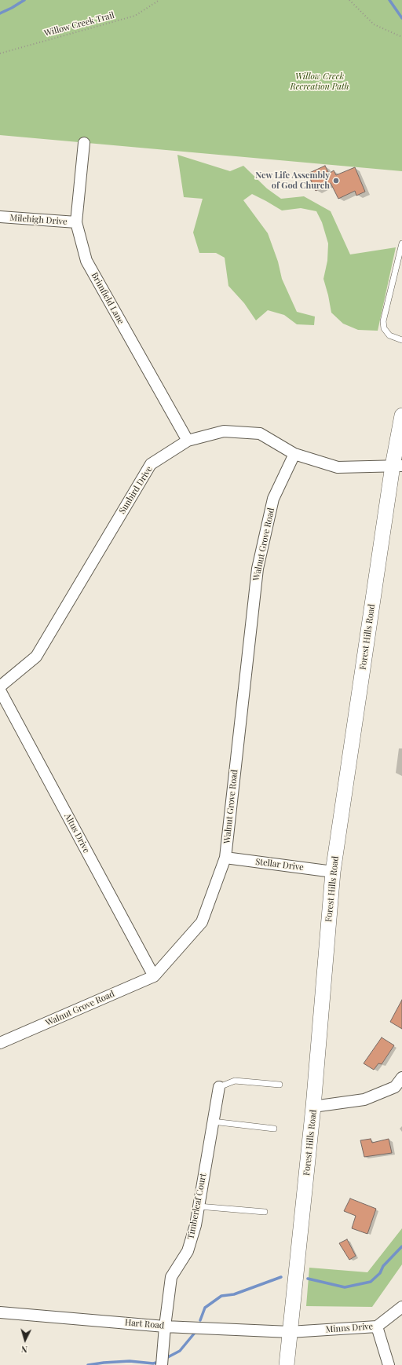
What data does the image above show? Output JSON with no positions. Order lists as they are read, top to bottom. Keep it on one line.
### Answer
{"streets":{"street":["Milehigh Drive","Brimfield Lane","Sunbird Drive","Walnut Grove Road","Forest Hills Road","Altus Drive","Stellar Drive","Timberleaf Court","Hart Road","Minns Drive"],"path":["Willow Creek Trail"]},"crossings":[["Milehigh Drive","Brimfield Lane"],["Brimfield Lane","Sunbird Drive"],["Sunbird Drive","Walnut Grove Road"],["Sunbird Drive","Forest Hills Road"],["Walnut Grove Road","Altus Drive"],["Walnut Grove Road","Stellar Drive"],["Forest Hills Road","Stellar Drive"],["Forest Hills Road","Hart Road"],["Forest Hills Road","Minns Drive"],["Timberleaf Court","Hart Road"],["Hart Road","Minns Drive"]],"parks":["Willow Creek Recreation Path"],"places":["New Life Assembly of God Church"],"north":"bottom"}
